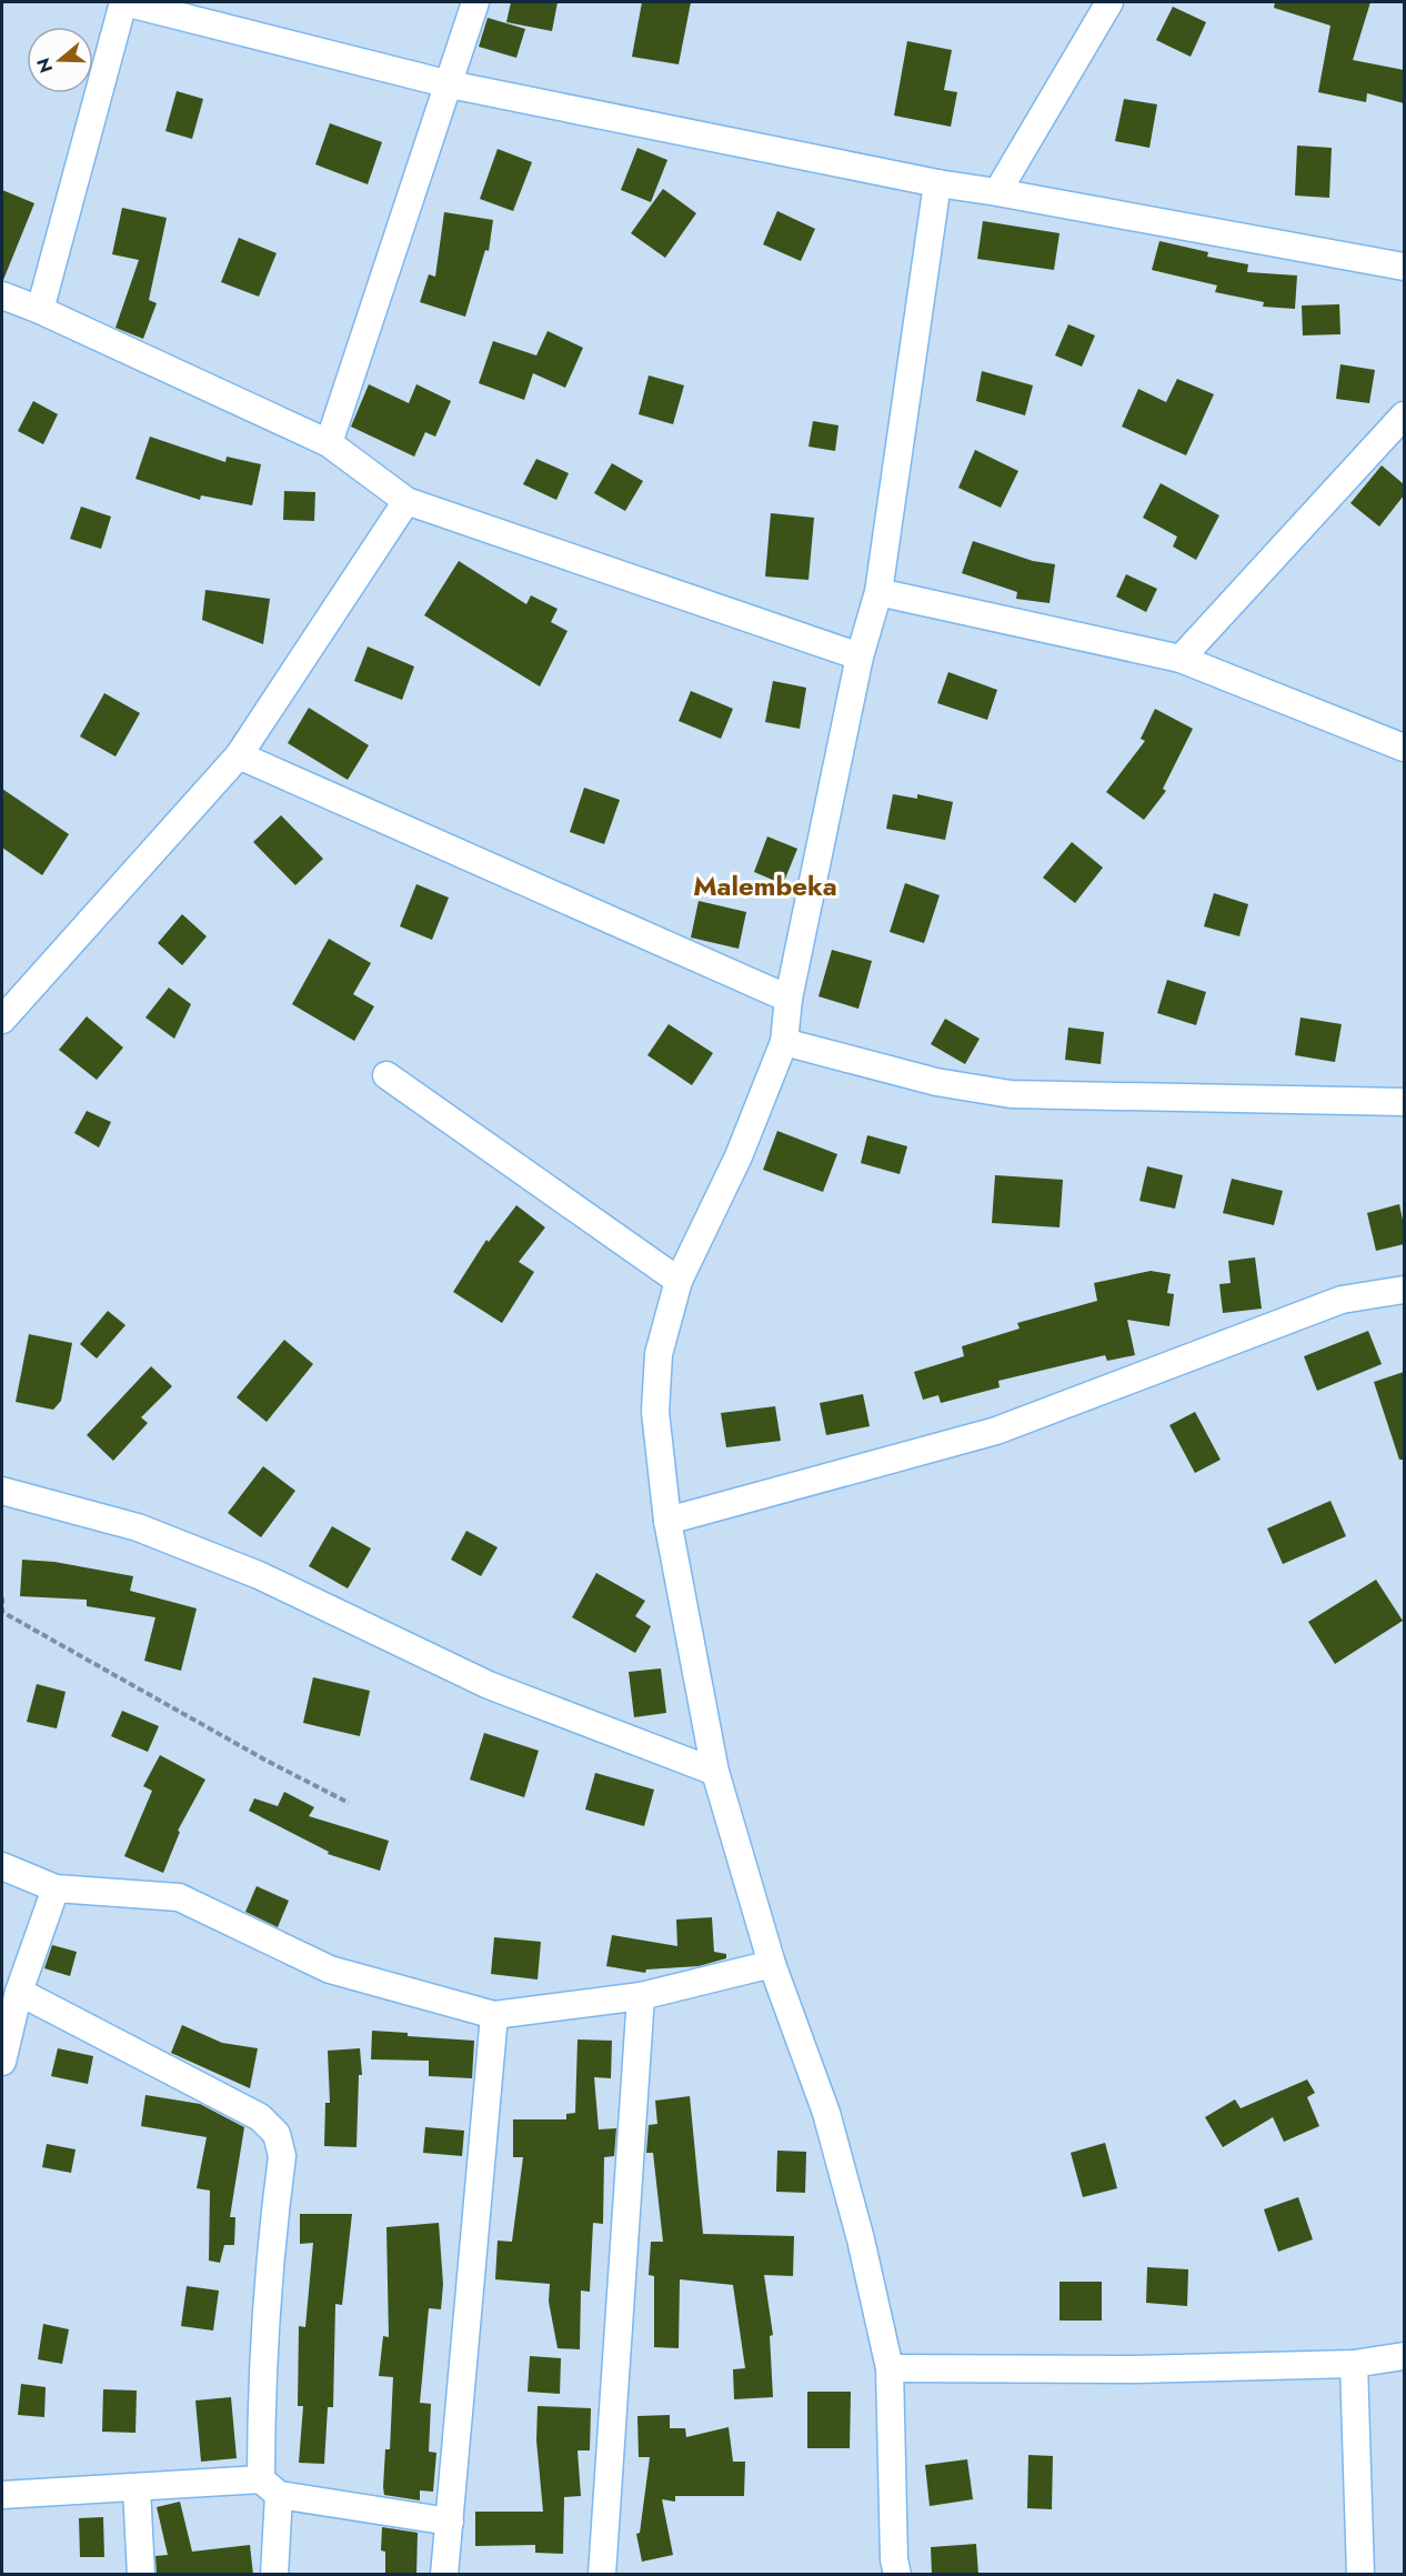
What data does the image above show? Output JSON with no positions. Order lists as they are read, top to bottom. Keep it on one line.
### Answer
{"districts":["Malembeka"],"north":"left"}
